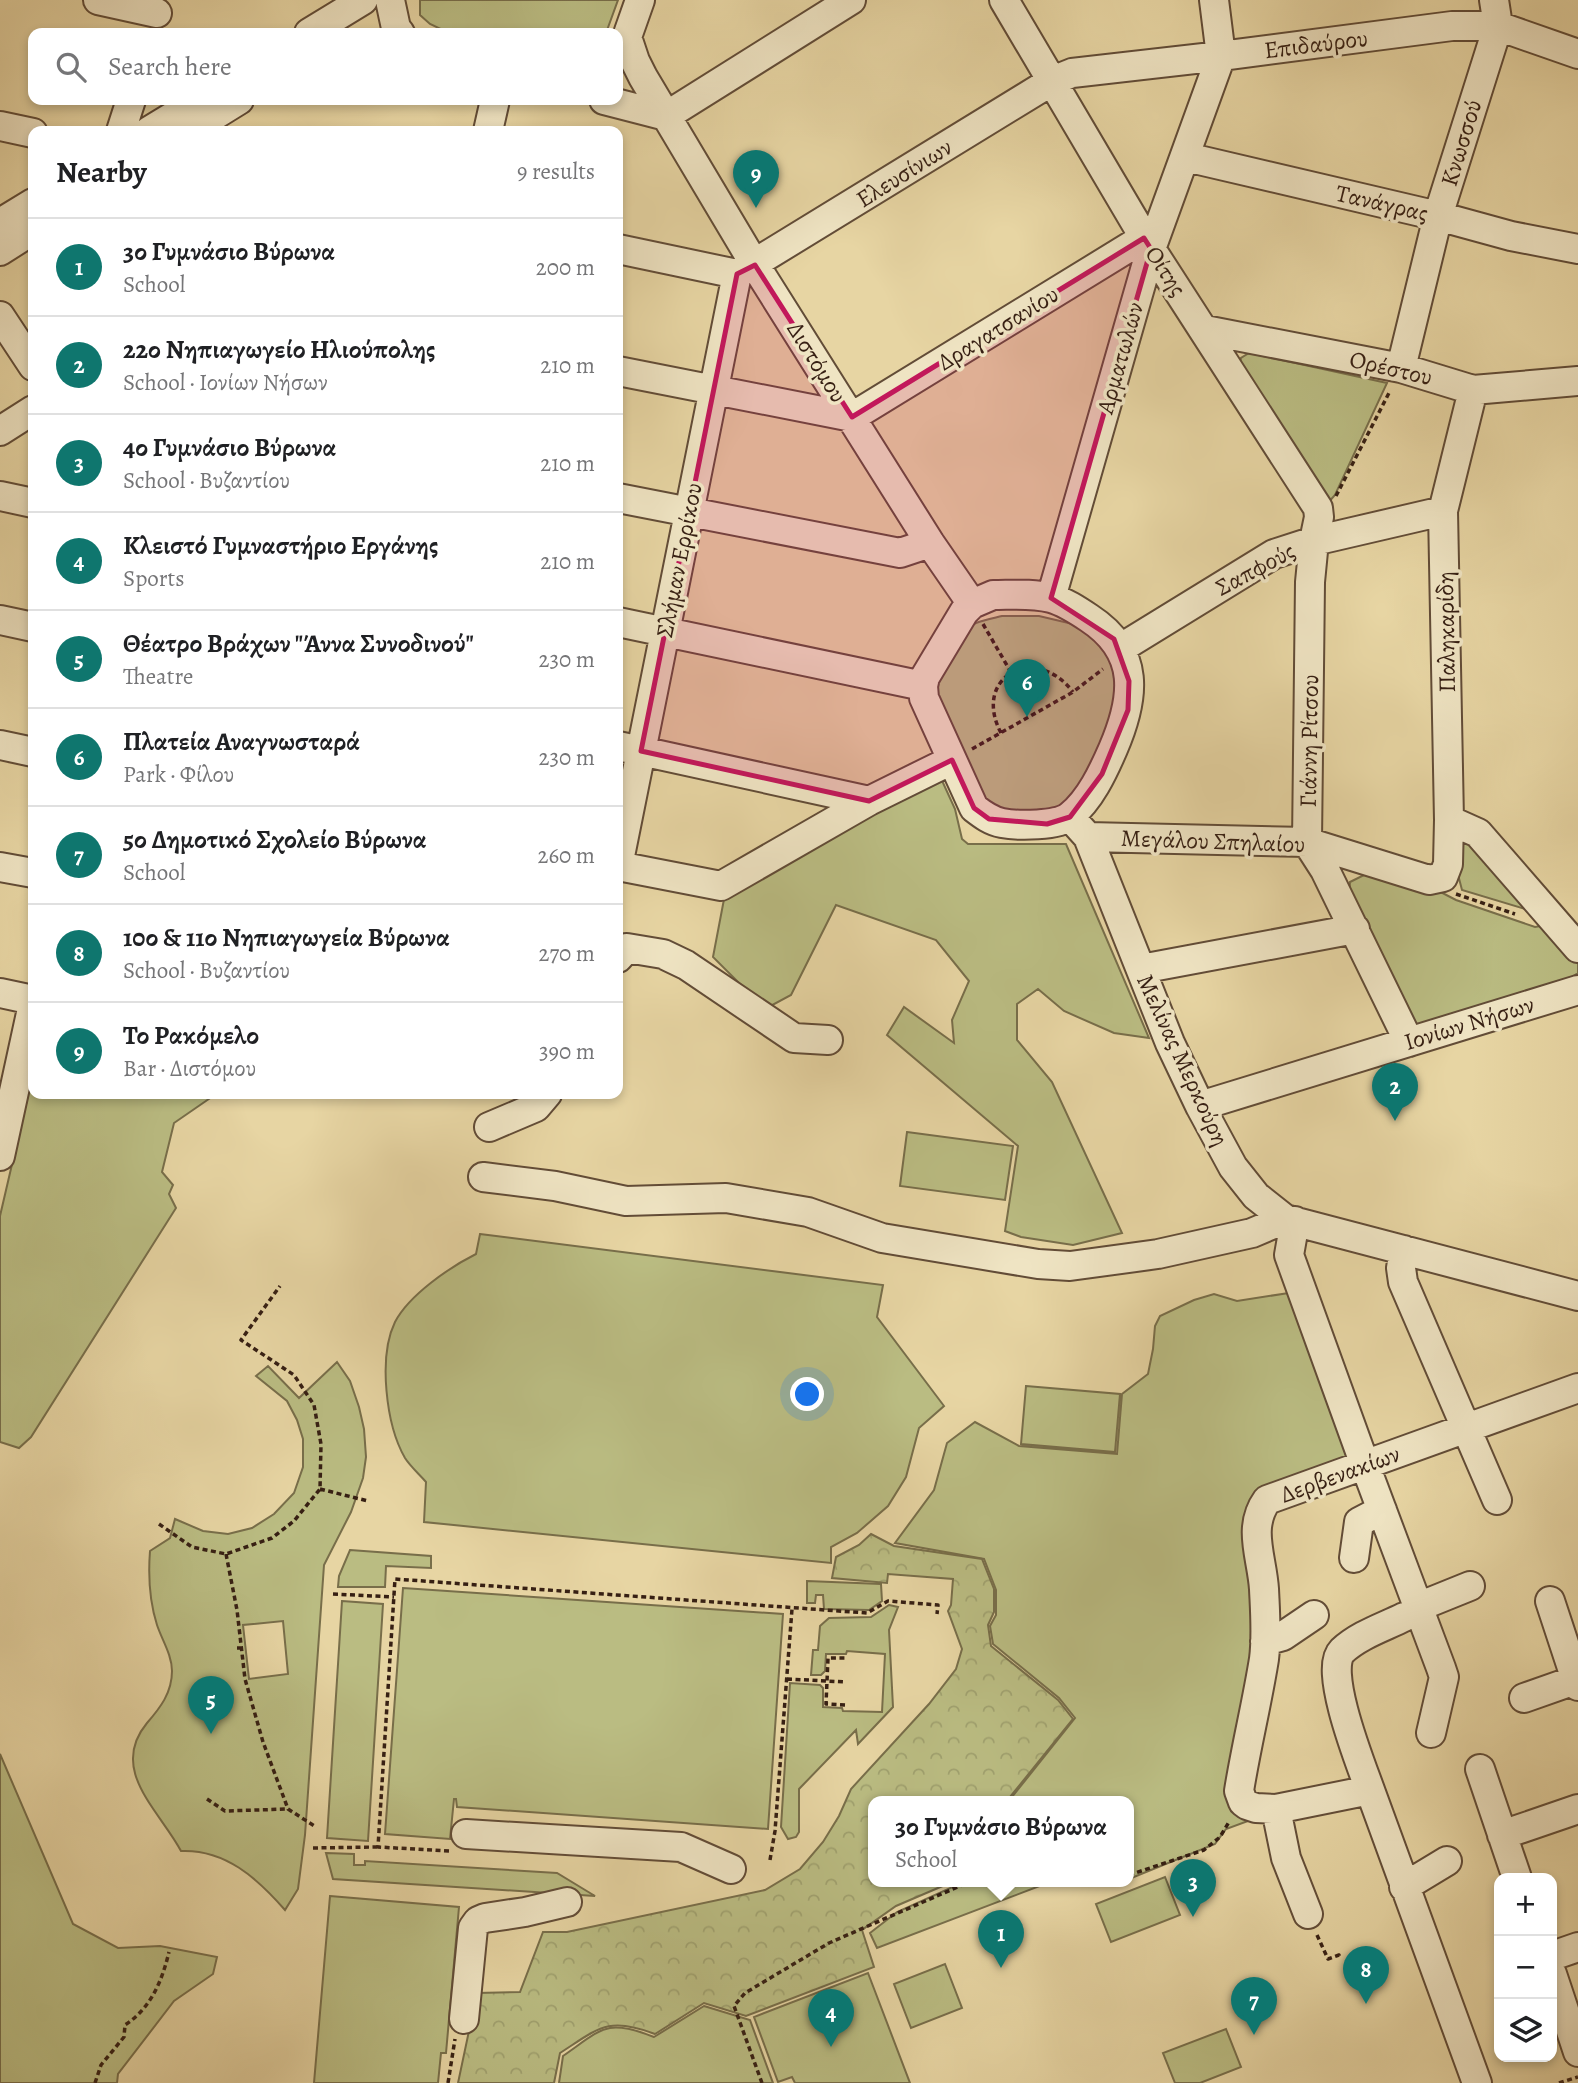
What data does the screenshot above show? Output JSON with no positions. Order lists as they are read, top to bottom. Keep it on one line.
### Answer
{"streets":{"street":["Επιδαύρου","Κνωσσού","Ελευσίνιων","Τανάγρας","Οίτης","Δραγατσανίου","Αρματωλών","Διστόμου","Ορέστου","Σλήμαν Ερρίκου","Σαπφούς","Παληκαρίδη","Γιάννη Ρίτσου","Μεγάλου Σπηλαίου","Ιονίων Νήσων","Μελίνας Μερκούρη","Δερβενακίων"]},"crossings":[["Επιδαύρου","Κνωσσού"],["Επιδαύρου","Ελευσίνιων"],["Επιδαύρου","Οίτης"],["Επιδαύρου","Αρματωλών"],["Κνωσσού","Τανάγρας"],["Κνωσσού","Ορέστου"],["Ελευσίνιων","Οίτης"],["Ελευσίνιων","Διστόμου"],["Ελευσίνιων","Σλήμαν Ερρίκου"],["Τανάγρας","Αρματωλών"],["Οίτης","Δραγατσανίου"],["Οίτης","Αρματωλών"],["Οίτης","Ορέστου"],["Οίτης","Σαπφούς"],["Οίτης","Γιάννη Ρίτσου"],["Δραγατσανίου","Αρματωλών"],["Δραγατσανίου","Διστόμου"],["Διστόμου","Σλήμαν Ερρίκου"],["Ορέστου","Παληκαρίδη"],["Σαπφούς","Παληκαρίδη"],["Σαπφούς","Γιάννη Ρίτσου"],["Παληκαρίδη","Μεγάλου Σπηλαίου"],["Γιάννη Ρίτσου","Μεγάλου Σπηλαίου"],["Γιάννη Ρίτσου","Ιονίων Νήσων"],["Μεγάλου Σπηλαίου","Μελίνας Μερκούρη"],["Ιονίων Νήσων","Μελίνας Μερκούρη"]],"page":{"search":"Search here","heading":["Nearby","9 results"],"pins":["9","6","2","5","3","1","8","7","4"],"list":[{"mark":"1","name":"3ο Γυμνάσιο Βύρωνα","note":"School","value":"200 m"},{"mark":"2","name":"22ο Νηπιαγωγείο Ηλιούπολης","note":"School · Ιονίων Νήσων","value":"210 m"},{"mark":"3","name":"4ο Γυμνάσιο Βύρωνα","note":"School · Βυζαντίου","value":"210 m"},{"mark":"4","name":"Κλειστό Γυμναστήριο Εργάνης","note":"Sports","value":"210 m"},{"mark":"5","name":"Θέατρο Βράχων \"Άννα Συνοδινού\"","note":"Theatre","value":"230 m"},{"mark":"6","name":"Πλατεία Αναγνωσταρά","note":"Park · Φίλου","value":"230 m"},{"mark":"7","name":"5ο Δημοτικό Σχολείο Βύρωνα","note":"School","value":"260 m"},{"mark":"8","name":"10ο & 11ο Νηπιαγωγεία Βύρωνα","note":"School · Βυζαντίου","value":"270 m"},{"mark":"9","name":"Το Ρακόμελο","note":"Bar · Διστόμου","value":"390 m"}],"popup":["3ο Γυμνάσιο Βύρωνα","School"],"map_buttons":["+","−"]}}
